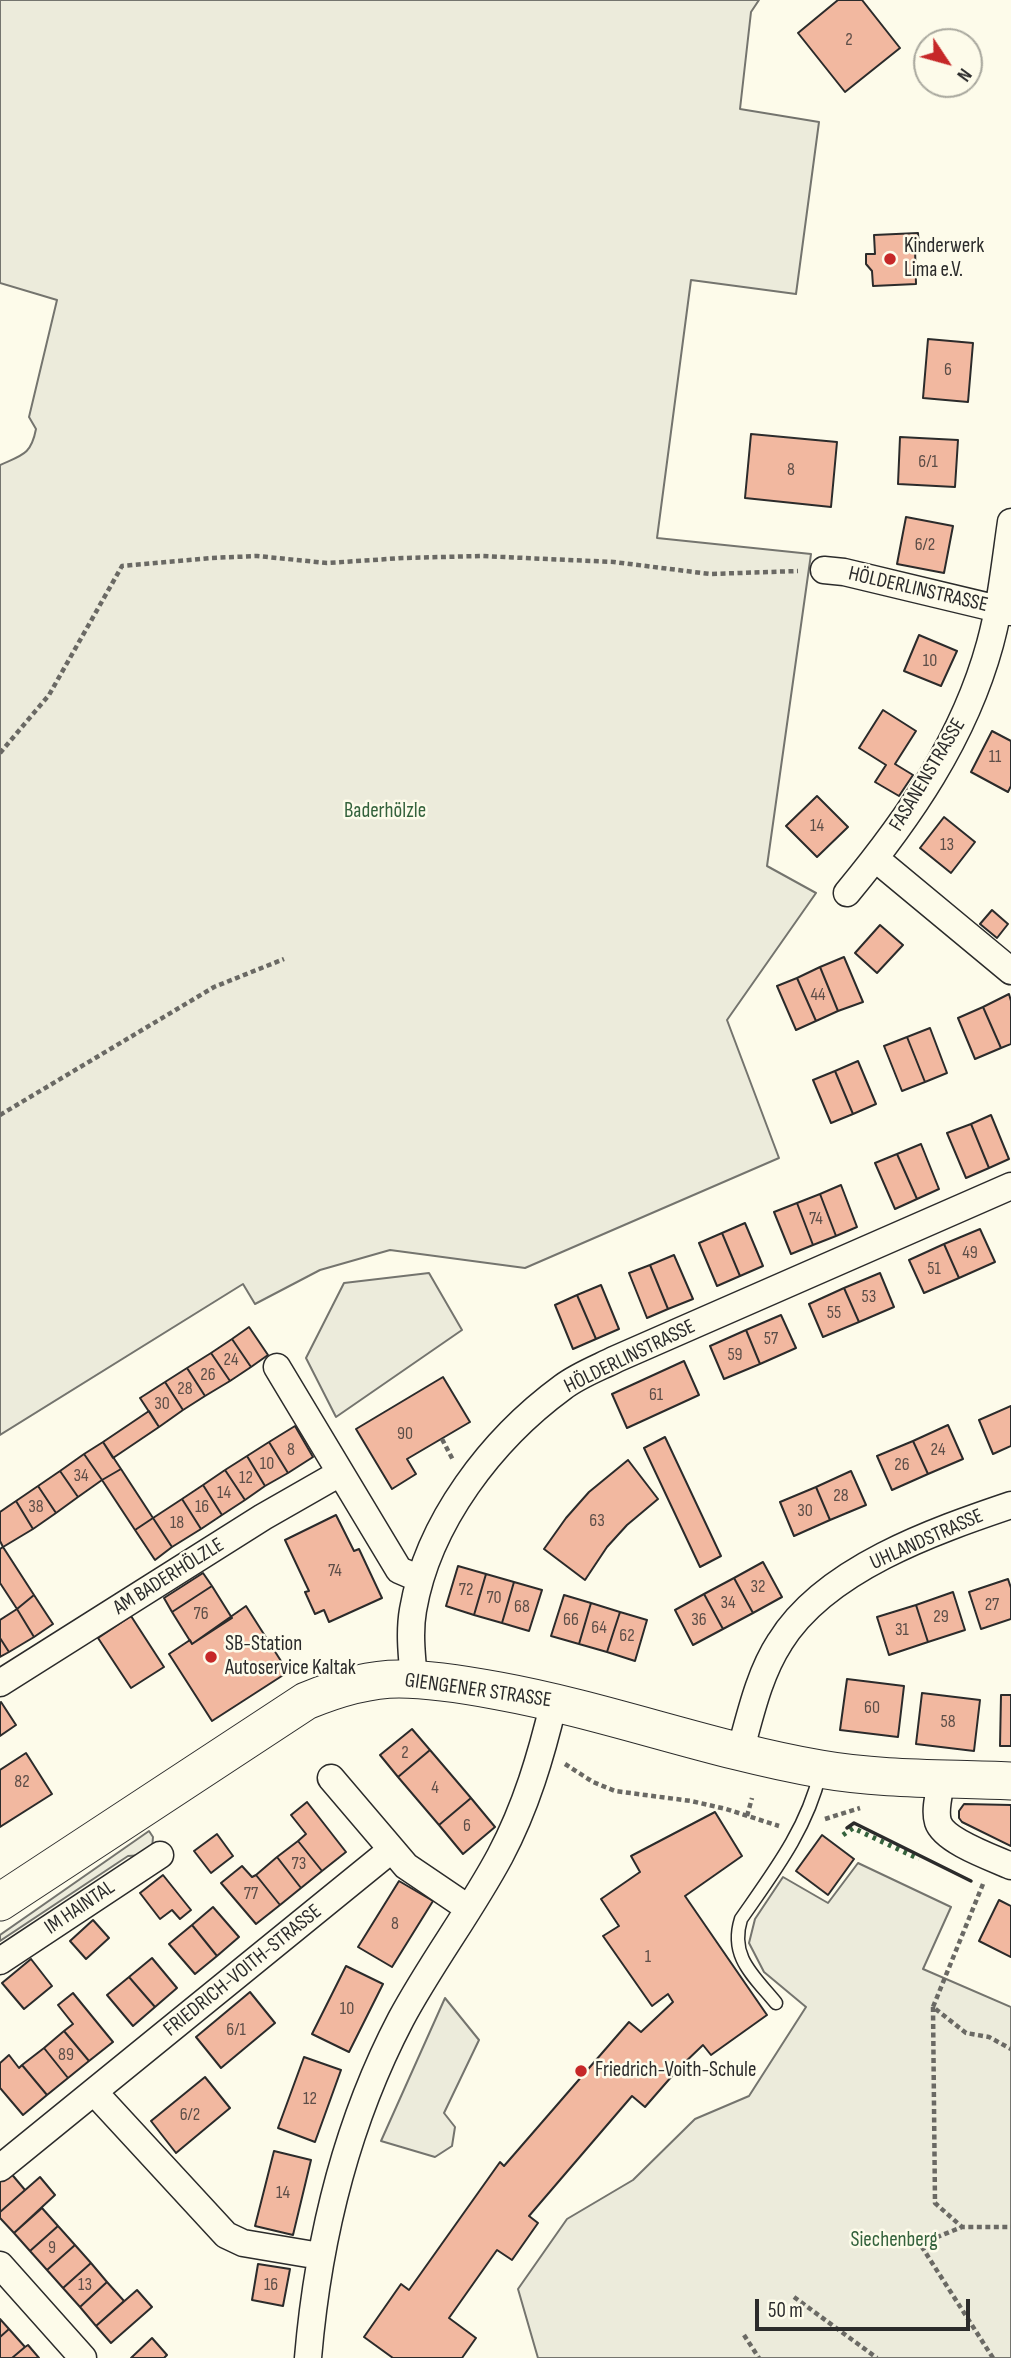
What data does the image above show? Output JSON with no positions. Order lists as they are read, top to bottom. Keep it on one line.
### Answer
{"streets":{"main road":["GIENGENER STRASSE"],"street":["HÖLDERLINSTRASSE","FASANENSTRASSE","UHLANDSTRASSE","AM BADERHÖLZLE","IM HAINTAL","FRIEDRICH-VOITH-STRASSE"]},"crossings":[["HÖLDERLINSTRASSE","FASANENSTRASSE"],["HÖLDERLINSTRASSE","GIENGENER STRASSE"],["UHLANDSTRASSE","GIENGENER STRASSE"]],"parks":["Baderhölzle","Siechenberg"],"places":["Kinderwerk Lima e.V.","SB-Station Autoservice Kaltak","Friedrich-Voith-Schule"],"house_numbers":["2","6","6/1","8","6/2","10","11","14","13","44","74","49","51","53","55","57","59","24","26","28","61","30","90","8","24","10","26","34","12","14","28","38","16","30","63","18","74","32","72","70","34","27","68","76","29","66","36","64","31","62","60","58","2","82","4","6","73","77","8","1","10","6/1","89","12","6/2","14","9","13","16"],"scale_bar":"50 m","north":"bottom right"}
